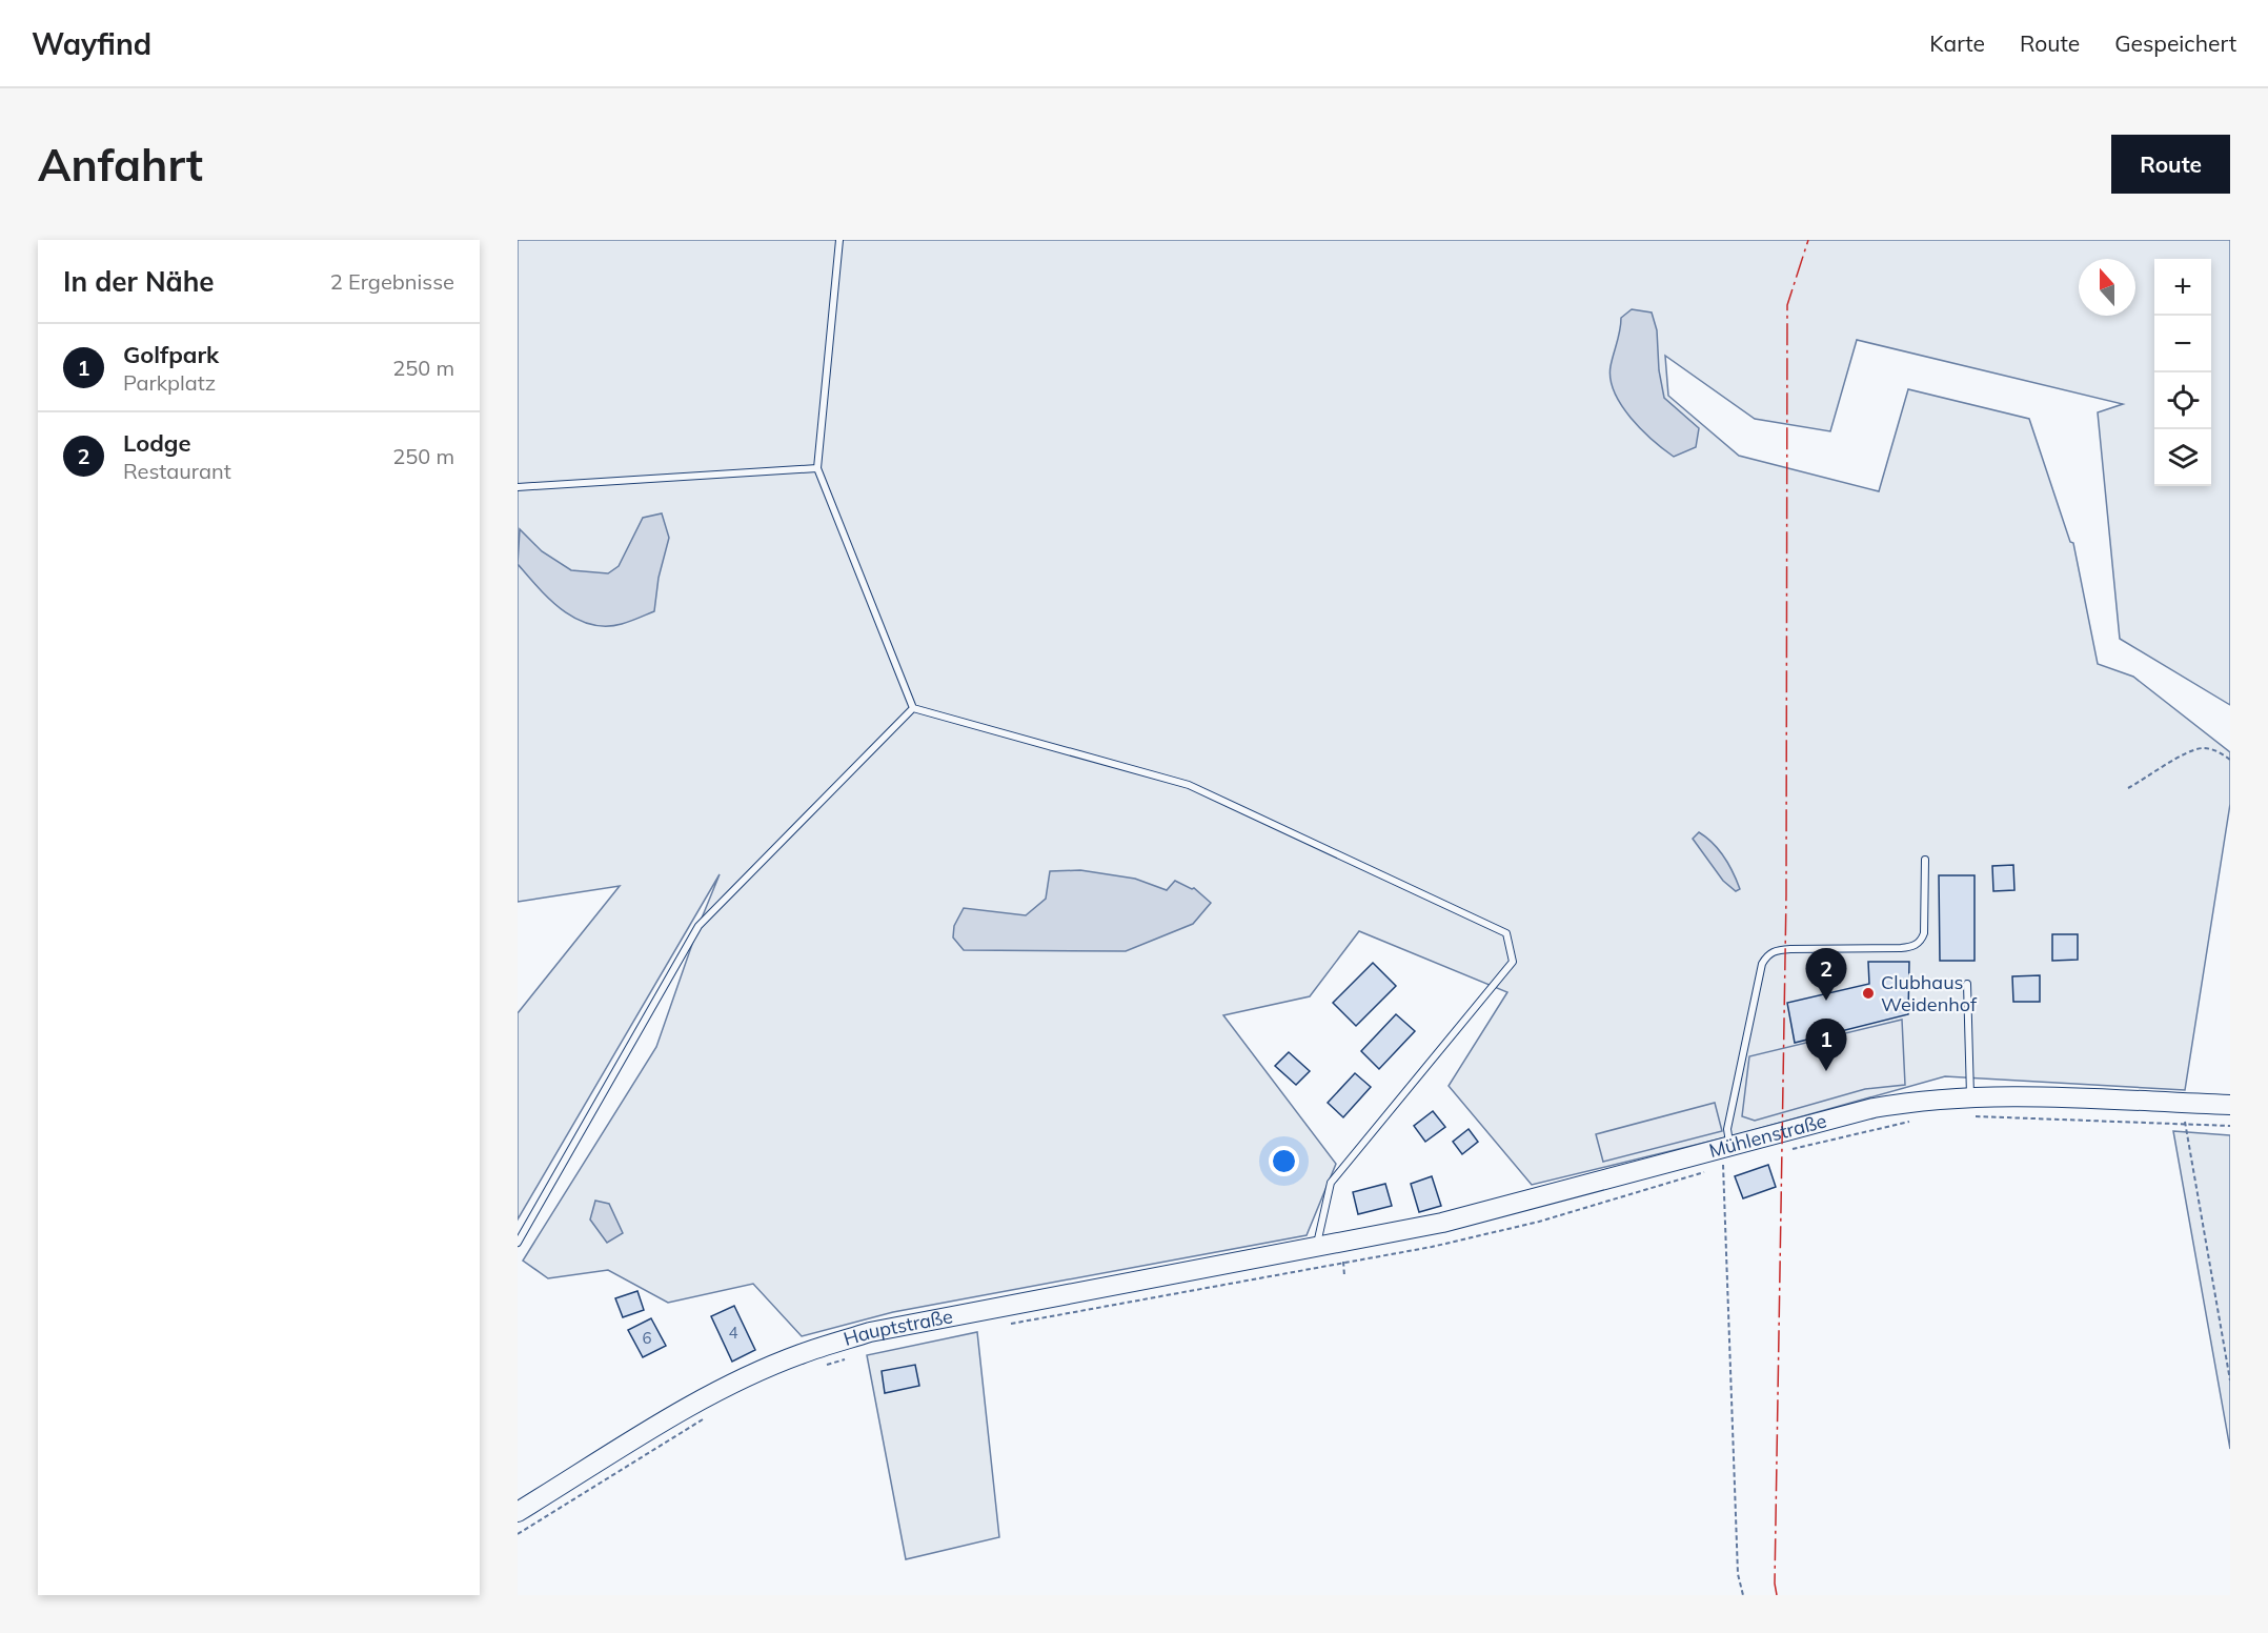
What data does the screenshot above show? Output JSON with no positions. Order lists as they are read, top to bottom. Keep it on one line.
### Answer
{"streets":{"main road":["Mühlenstraße","Hauptstraße"]},"crossings":[["Mühlenstraße","Hauptstraße"]],"places":["Clubhaus Weidenhof"],"house_numbers":["4","6"],"north":"top","page":{"header":"Wayfind","nav":["Karte","Route","Gespeichert"],"buttons":"Route","title":"Anfahrt","heading":["In der Nähe","2 Ergebnisse"],"map_buttons":["+","−"],"list":[{"mark":"1","name":"Golfpark","note":"Parkplatz","value":"250 m"},{"mark":"2","name":"Lodge","note":"Restaurant","value":"250 m"}],"pins":["2","1"]}}
